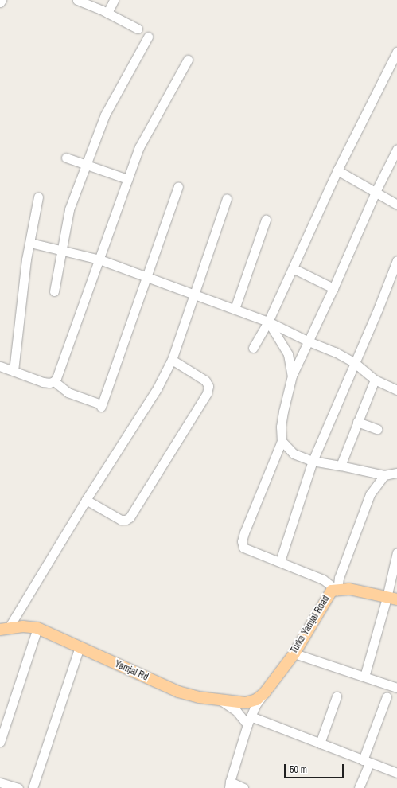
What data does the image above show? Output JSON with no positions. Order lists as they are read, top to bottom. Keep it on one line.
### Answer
{"streets":{"main road":["Turka Yamjal Road","Yamjal Rd"]},"crossings":[["Turka Yamjal Road","Yamjal Rd"]],"scale_bar":"50 m"}
